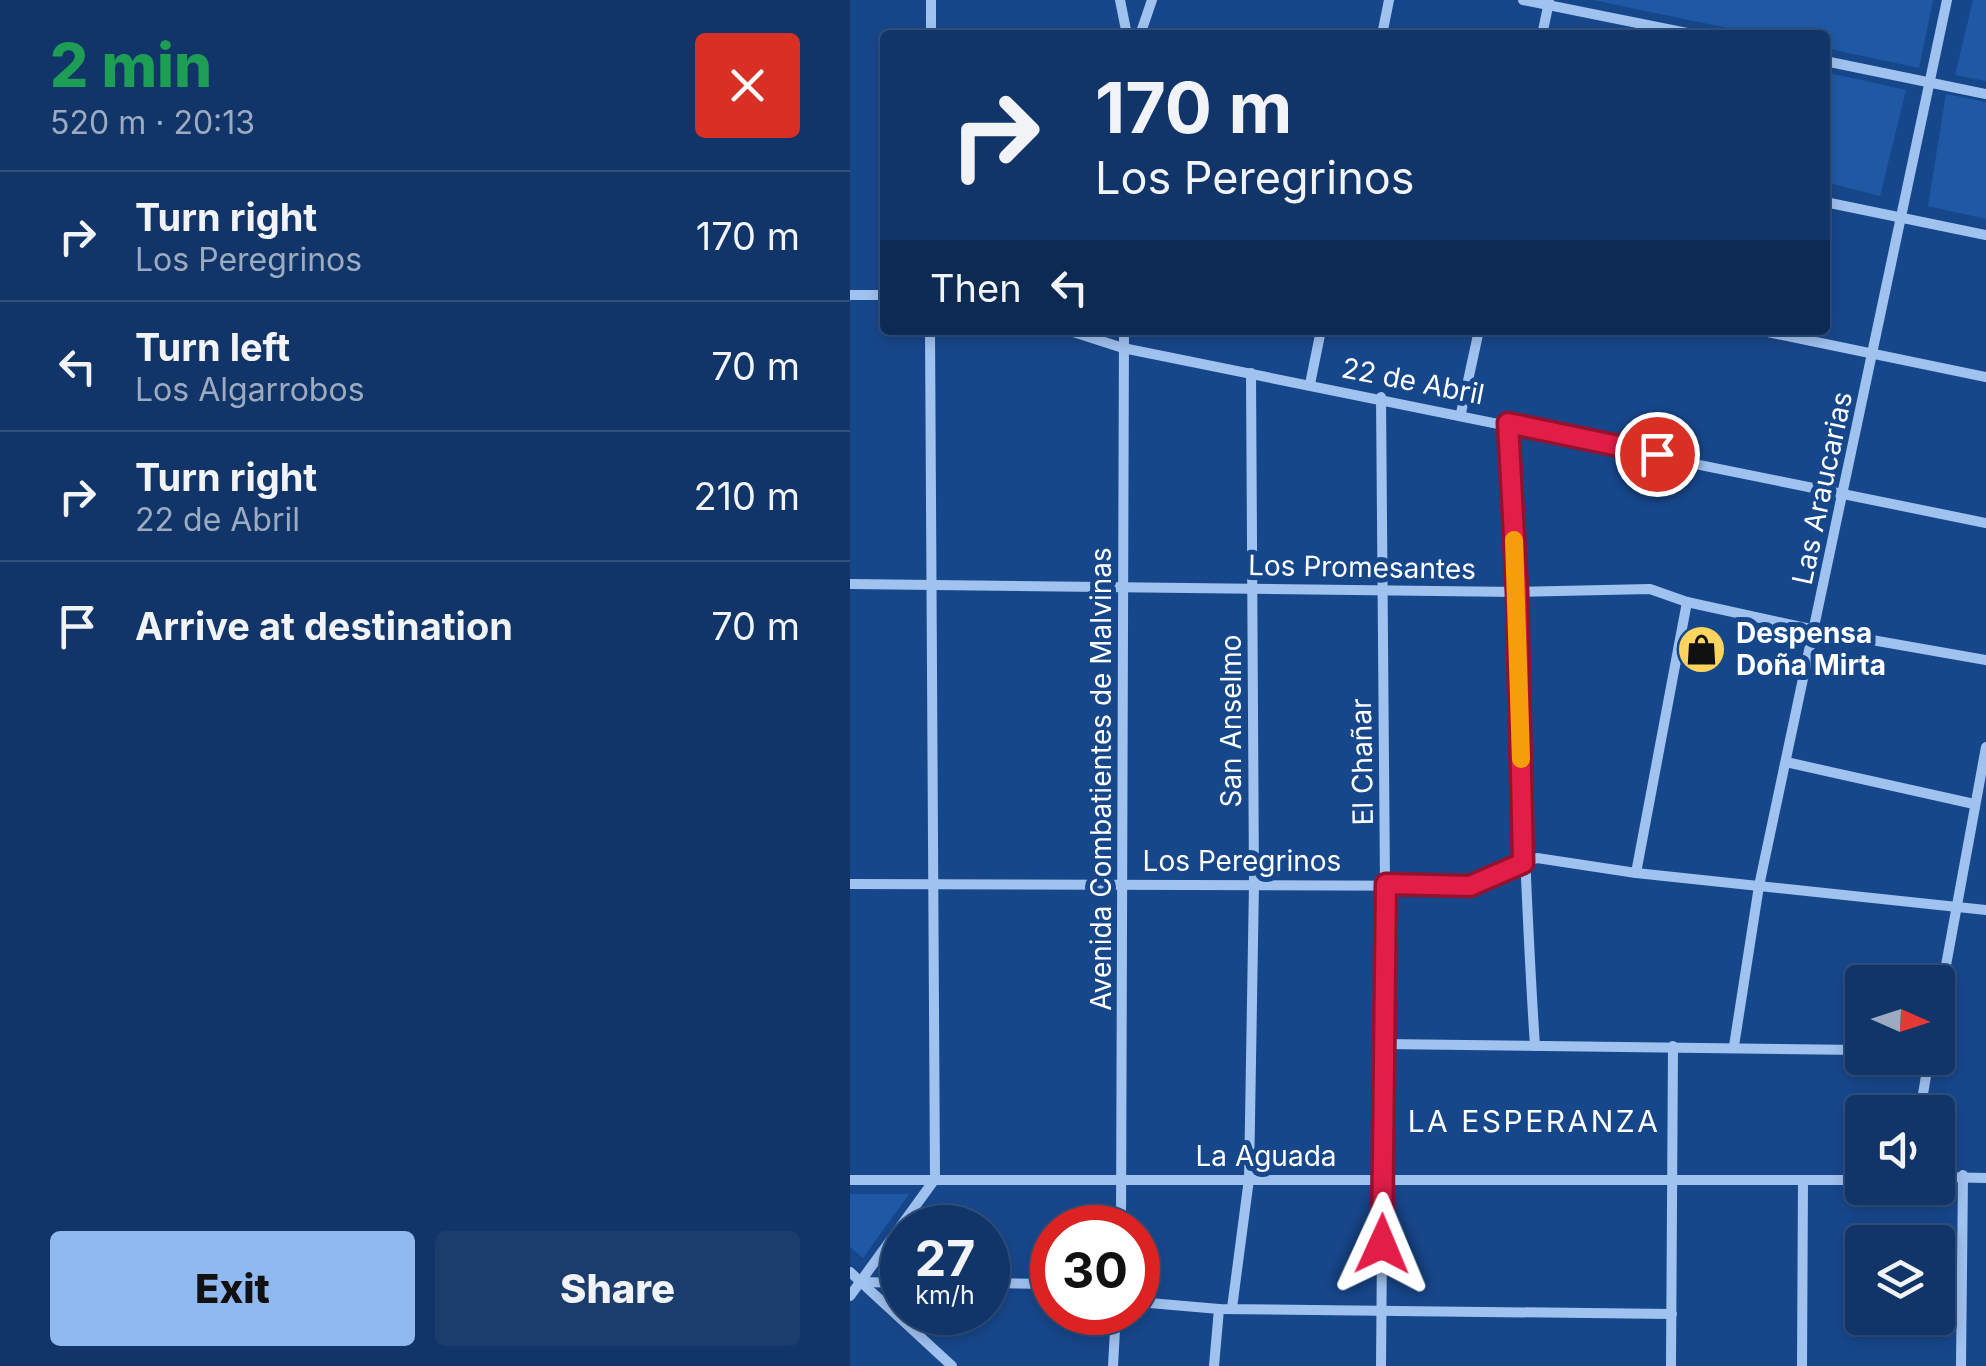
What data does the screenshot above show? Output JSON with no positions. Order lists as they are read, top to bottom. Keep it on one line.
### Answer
{"streets":{"street":["22 de Abril","Las Araucarias","Los Promesantes","San Anselmo","El Chañar","Avenida Combatientes de Malvinas","Los Peregrinos","La Aguada"]},"crossings":[["22 de Abril","Las Araucarias"],["22 de Abril","San Anselmo"],["22 de Abril","El Chañar"],["22 de Abril","Avenida Combatientes de Malvinas"],["Las Araucarias","Los Promesantes"],["Las Araucarias","Los Peregrinos"],["Los Promesantes","San Anselmo"],["Los Promesantes","El Chañar"],["Los Promesantes","Avenida Combatientes de Malvinas"],["San Anselmo","Los Peregrinos"],["San Anselmo","La Aguada"],["El Chañar","Los Peregrinos"],["El Chañar","La Aguada"],["Avenida Combatientes de Malvinas","Los Peregrinos"],["Avenida Combatientes de Malvinas","La Aguada"]],"districts":["LA ESPERANZA"],"places":{"shop":["Despensa Doña Mirta"]},"north":"right","page":{"heading":["2 min","520 m · 20:13"],"turn":["170 m","Los Peregrinos"],"list":[{"name":"Turn right","note":"Los Peregrinos","value":"170 m"},{"name":"Turn left","note":"Los Algarrobos","value":"70 m"},{"name":"Turn right","note":"22 de Abril","value":"210 m"},{"name":"Arrive at destination","value":"70 m"}],"then":"Then","speed":"27 km/h","limit":"30","buttons":["Exit","Share"]}}
